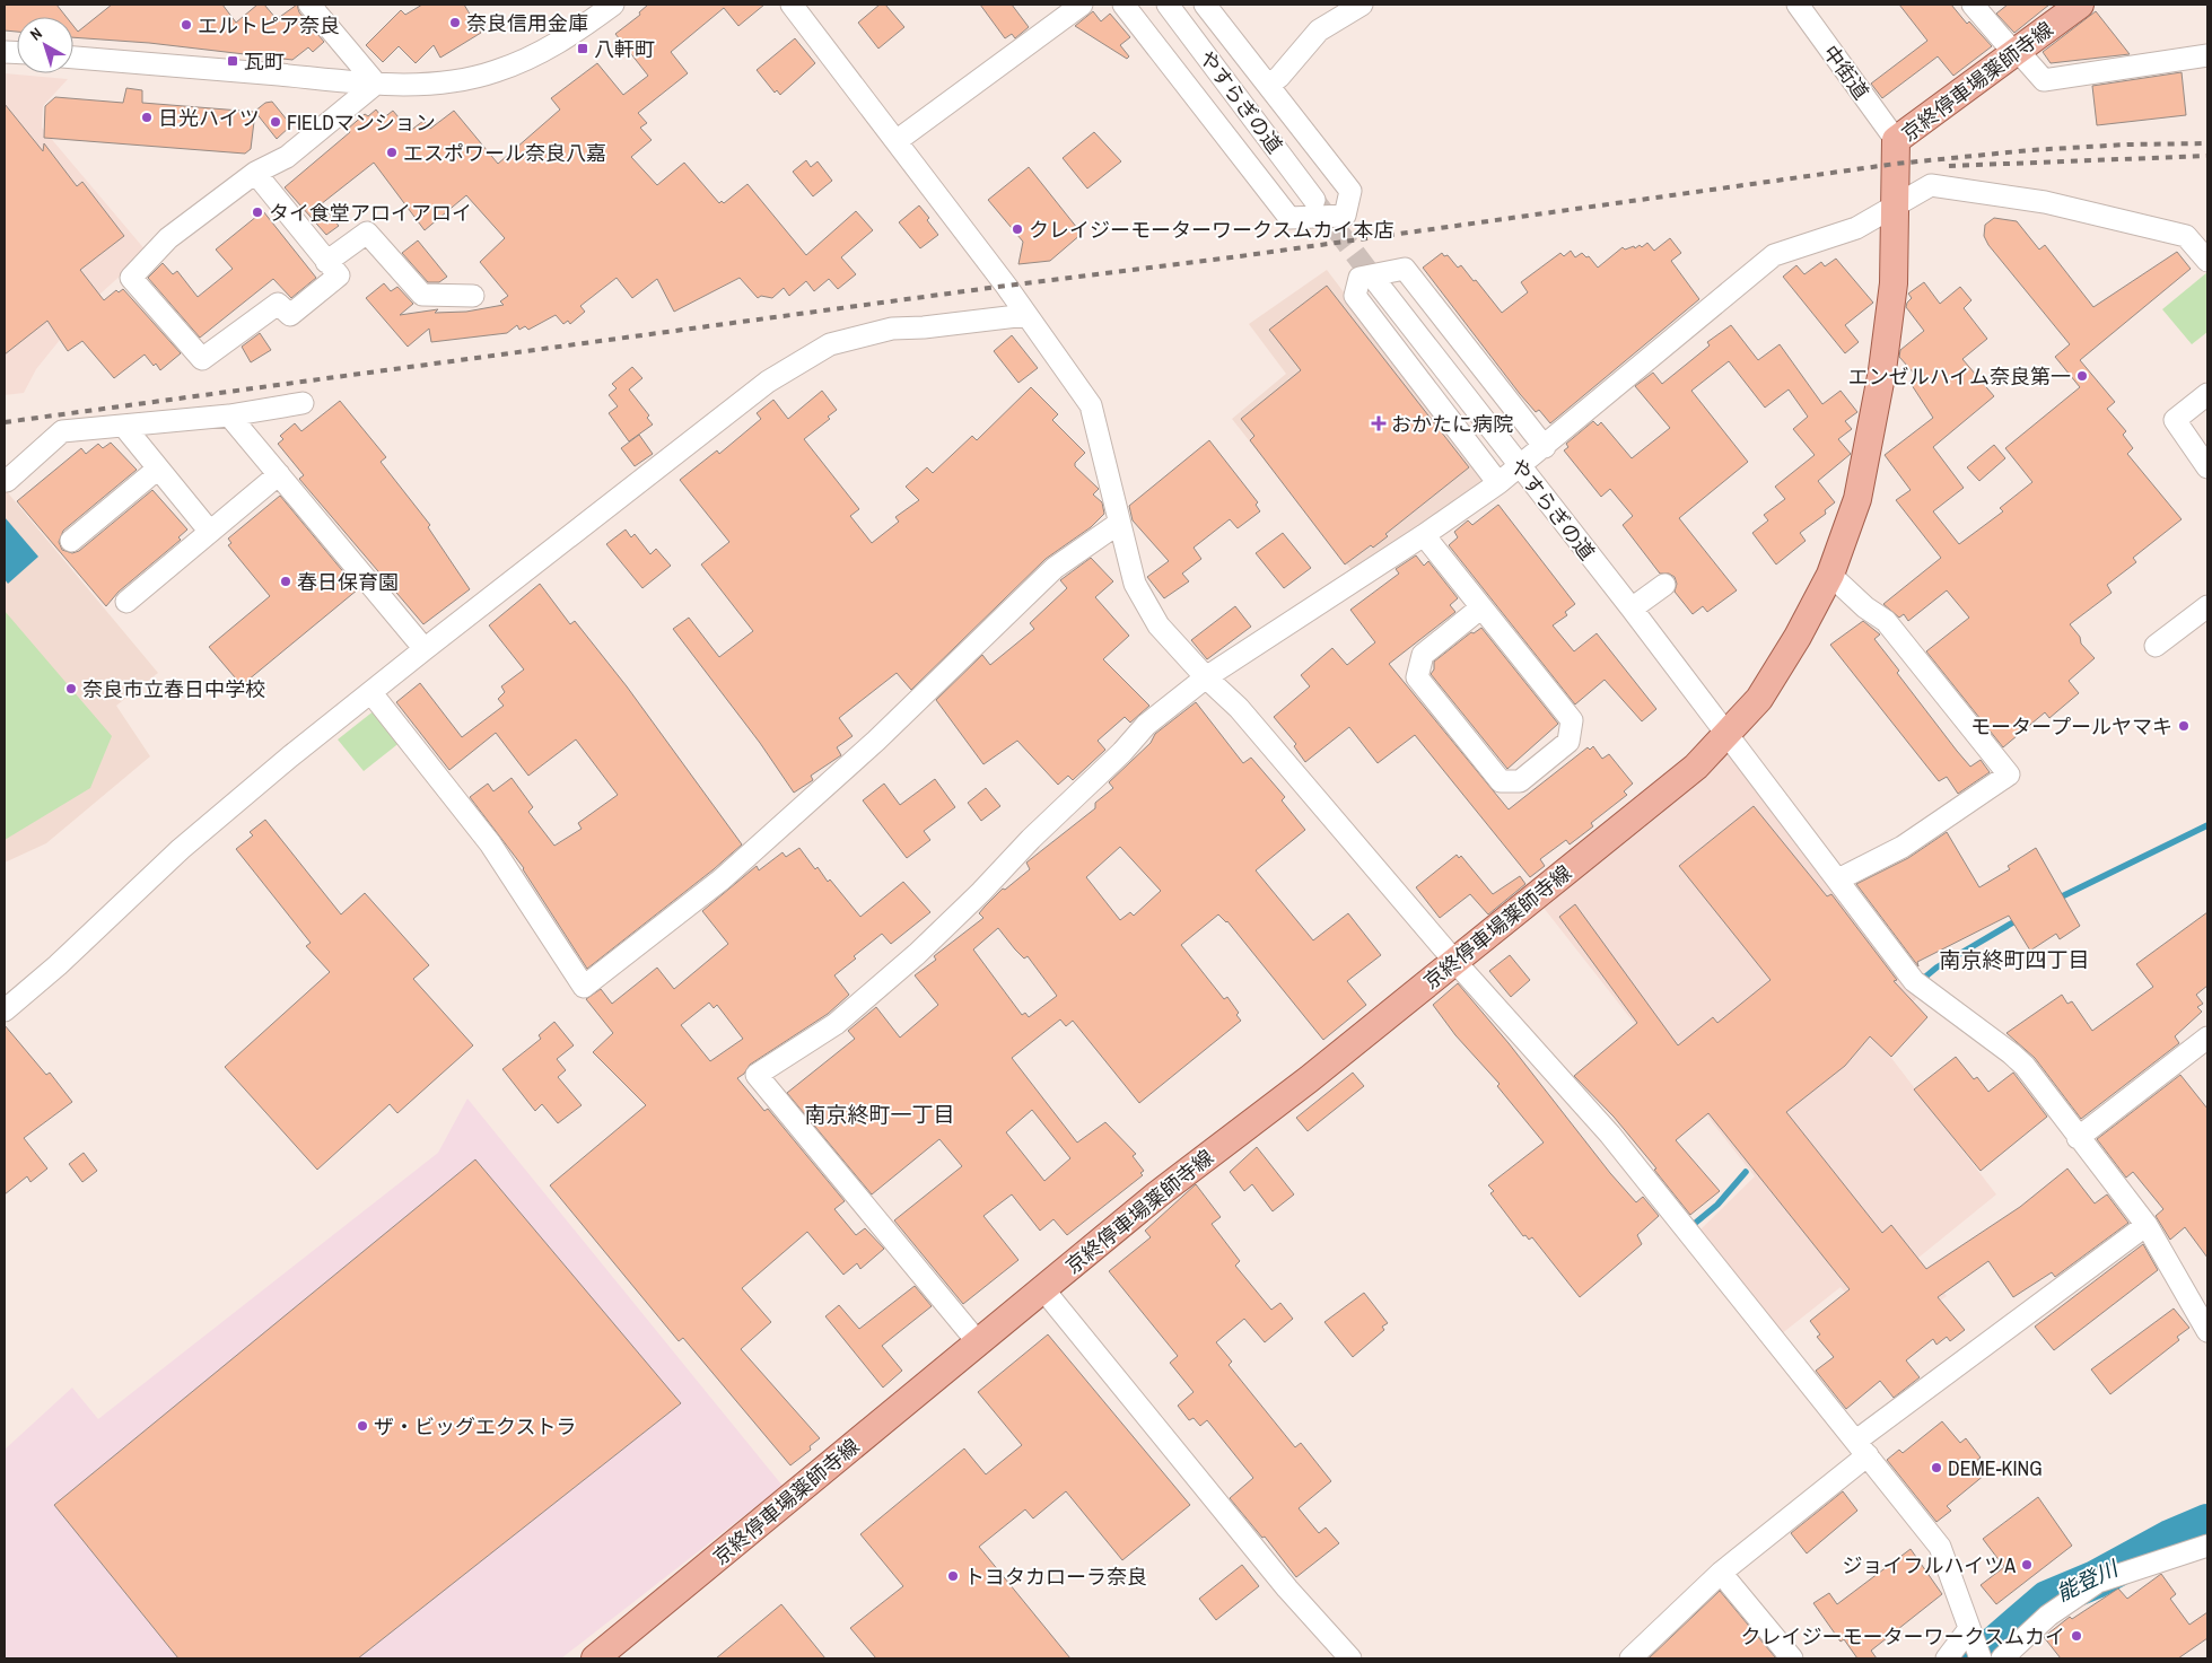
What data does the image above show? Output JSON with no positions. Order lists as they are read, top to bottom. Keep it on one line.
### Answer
{"streets":{"main road":["京終停車場薬師寺線"],"street":["中街道","やすらぎの道"]},"crossings":[["中街道","京終停車場薬師寺線"],["京終停車場薬師寺線","やすらぎの道"]],"districts":["南京終町四丁目","南京終町一丁目"],"water":["能登川"],"places":{"other":["奈良信用金庫","エルトピア奈良","日光ハイツ","FIELDマンション","エスポワール奈良八嘉","タイ食堂アロイアロイ","クレイジーモーターワークスムカイ本店","エンゼルハイム奈良第一","春日保育園","奈良市立春日中学校","モータープールヤマキ","ザ・ビッグエクストラ","DEME-KING","ジョイフルハイツA","トヨタカローラ奈良","クレイジーモーターワークスムカイ"],"transit":["八軒町","瓦町"],"health":["おかたに病院"]},"north":"top left"}
